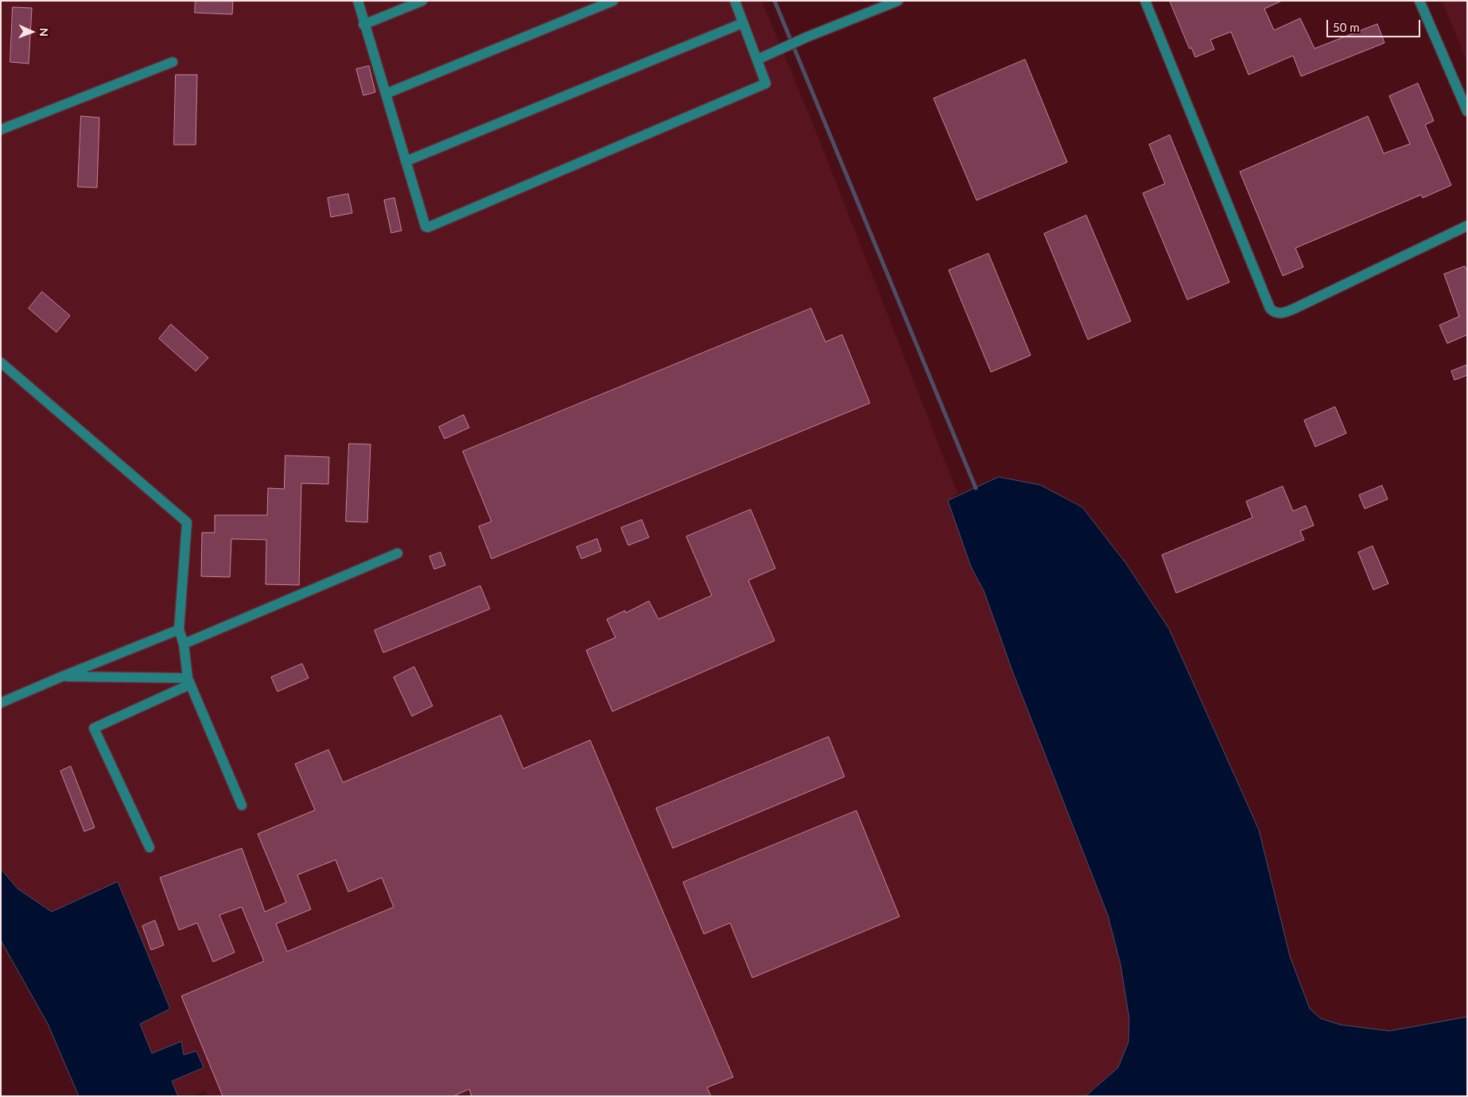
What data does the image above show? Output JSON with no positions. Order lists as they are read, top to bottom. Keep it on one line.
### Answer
{"scale_bar":"50 m","north":"right"}
